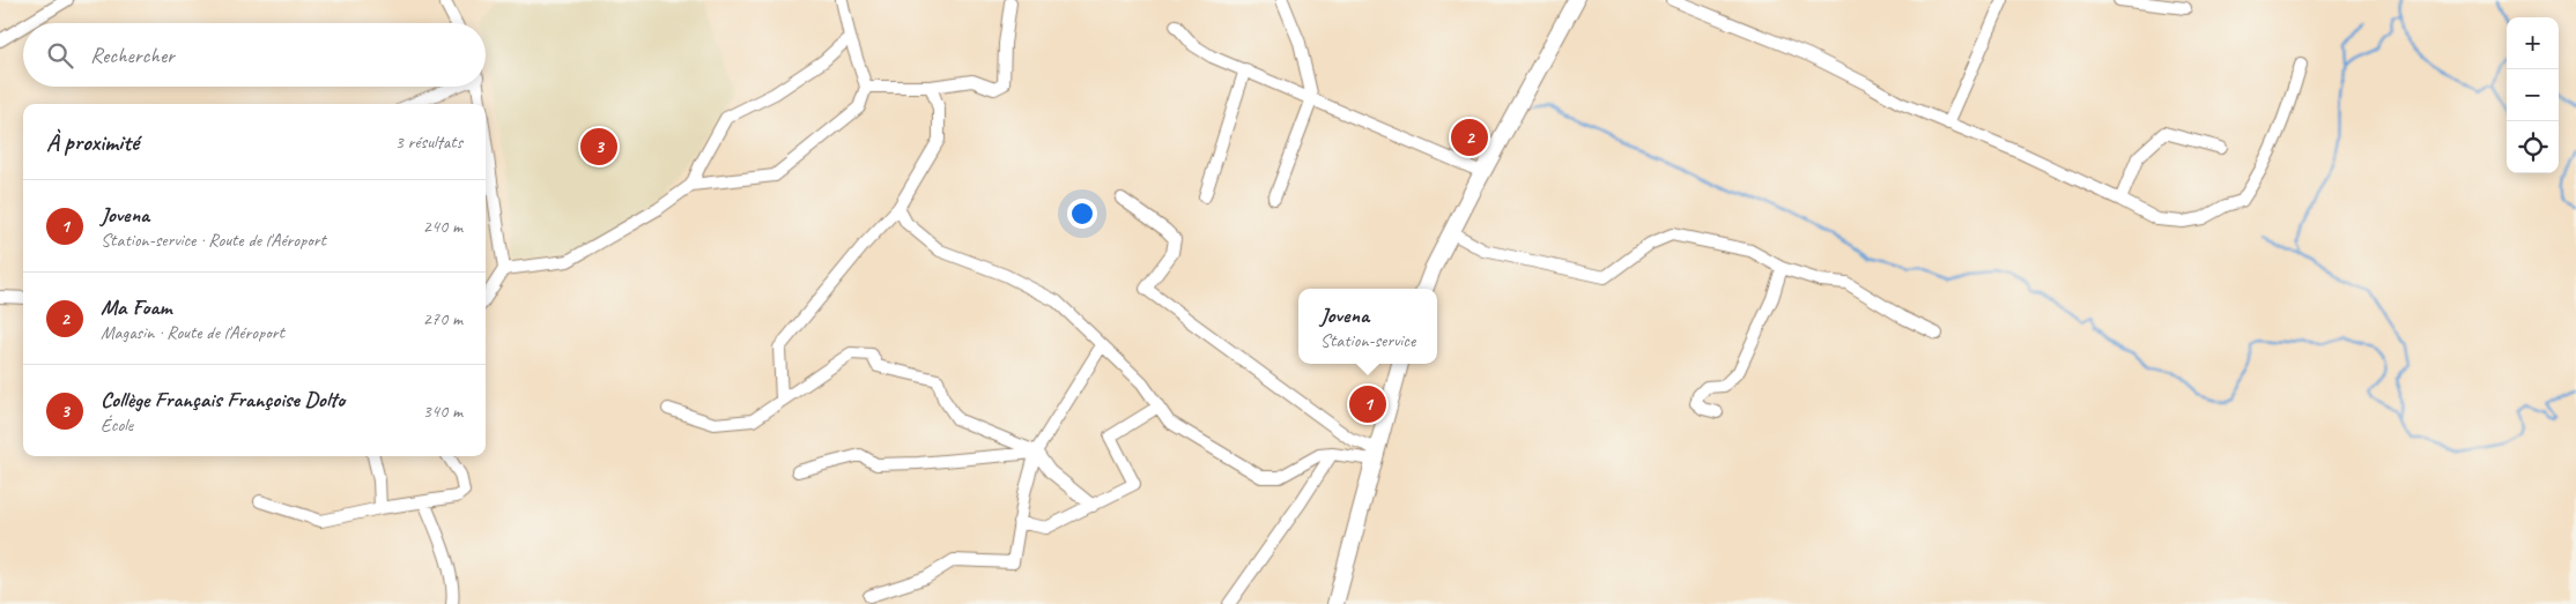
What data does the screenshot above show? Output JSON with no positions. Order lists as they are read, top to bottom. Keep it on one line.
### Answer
{"page":{"map_buttons":["+","−"],"search":"Rechercher","heading":["À proximité","3 résultats"],"pins":["2","3","1"],"list":[{"mark":"1","name":"Jovena","note":"Station-service · Route de l'Aéroport","value":"240 m"},{"mark":"2","name":"Ma Foam","note":"Magasin · Route de l'Aéroport","value":"270 m"},{"mark":"3","name":"Collège Français Françoise Dolto","note":"École","value":"340 m"}],"popup":["Jovena","Station-service"]}}
